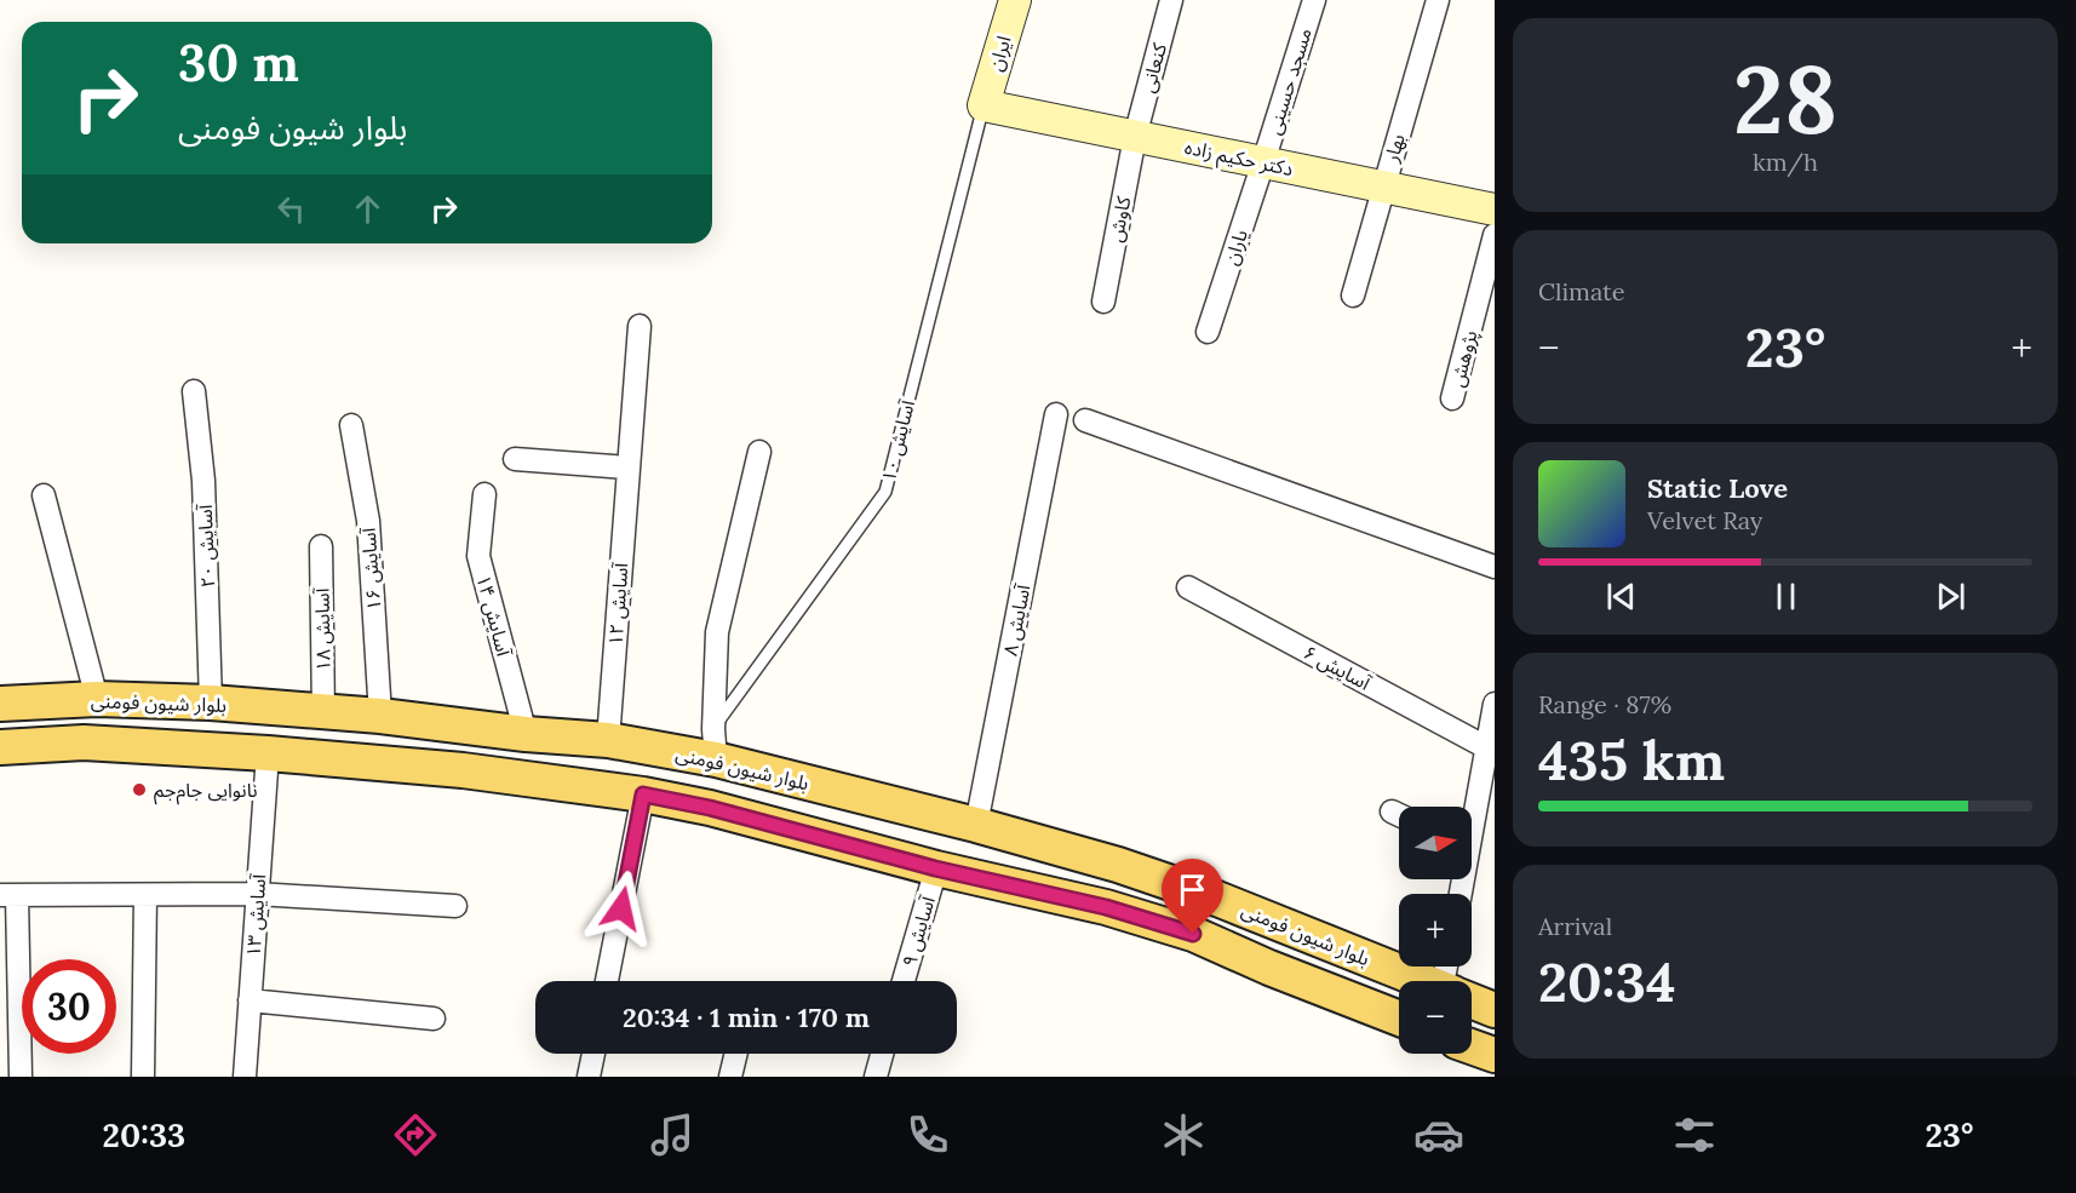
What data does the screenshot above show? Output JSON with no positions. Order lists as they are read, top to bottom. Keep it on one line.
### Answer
{"streets":{"main road":["بلوار شیون فومنی"],"street":["ایران","کنعانی","مسجد حسینی","بهار","دکتر حکیم زاده","کاوش","یاران","پژوهش","آسایش ۲۰","آسایش ۱۶","آسایش ۱۲","آسایش ۱۴","آسایش ۸","آسایش ۱۸","آسایش ۶","آسایش ۱۳","آسایش ۹"],"lane":["آسایش ‍۱۰"]},"crossings":[["ایران","دکتر حکیم زاده"],["ایران","آسایش ‍۱۰"],["کنعانی","دکتر حکیم زاده"],["کنعانی","کاوش"],["مسجد حسینی","دکتر حکیم زاده"],["مسجد حسینی","یاران"],["بهار","دکتر حکیم زاده"],["دکتر حکیم زاده","کاوش"],["دکتر حکیم زاده","یاران"],["دکتر حکیم زاده","آسایش ‍۱۰"],["آسایش ‍۱۰","بلوار شیون فومنی"],["آسایش ۲۰","بلوار شیون فومنی"],["آسایش ۱۶","بلوار شیون فومنی"],["آسایش ۱۲","بلوار شیون فومنی"],["آسایش ۱۴","بلوار شیون فومنی"],["آسایش ۸","بلوار شیون فومنی"],["آسایش ۱۸","بلوار شیون فومنی"]],"places":["نانوایی جام‌جم"],"north":"right","page":{"tile":[["28","km/h"],"Climate",["Range · 87%","435 km"],["Arrival","20:34"]],"turn":["30 m","بلوار شیون فومنی"],"heat":["−","23°","+"],"song":["Static Love","Velvet Ray"],"map_buttons":["+","−"],"limit":"30","trip":"20:34 · 1 min · 170 m","tabs":["20:33","23°"]}}
